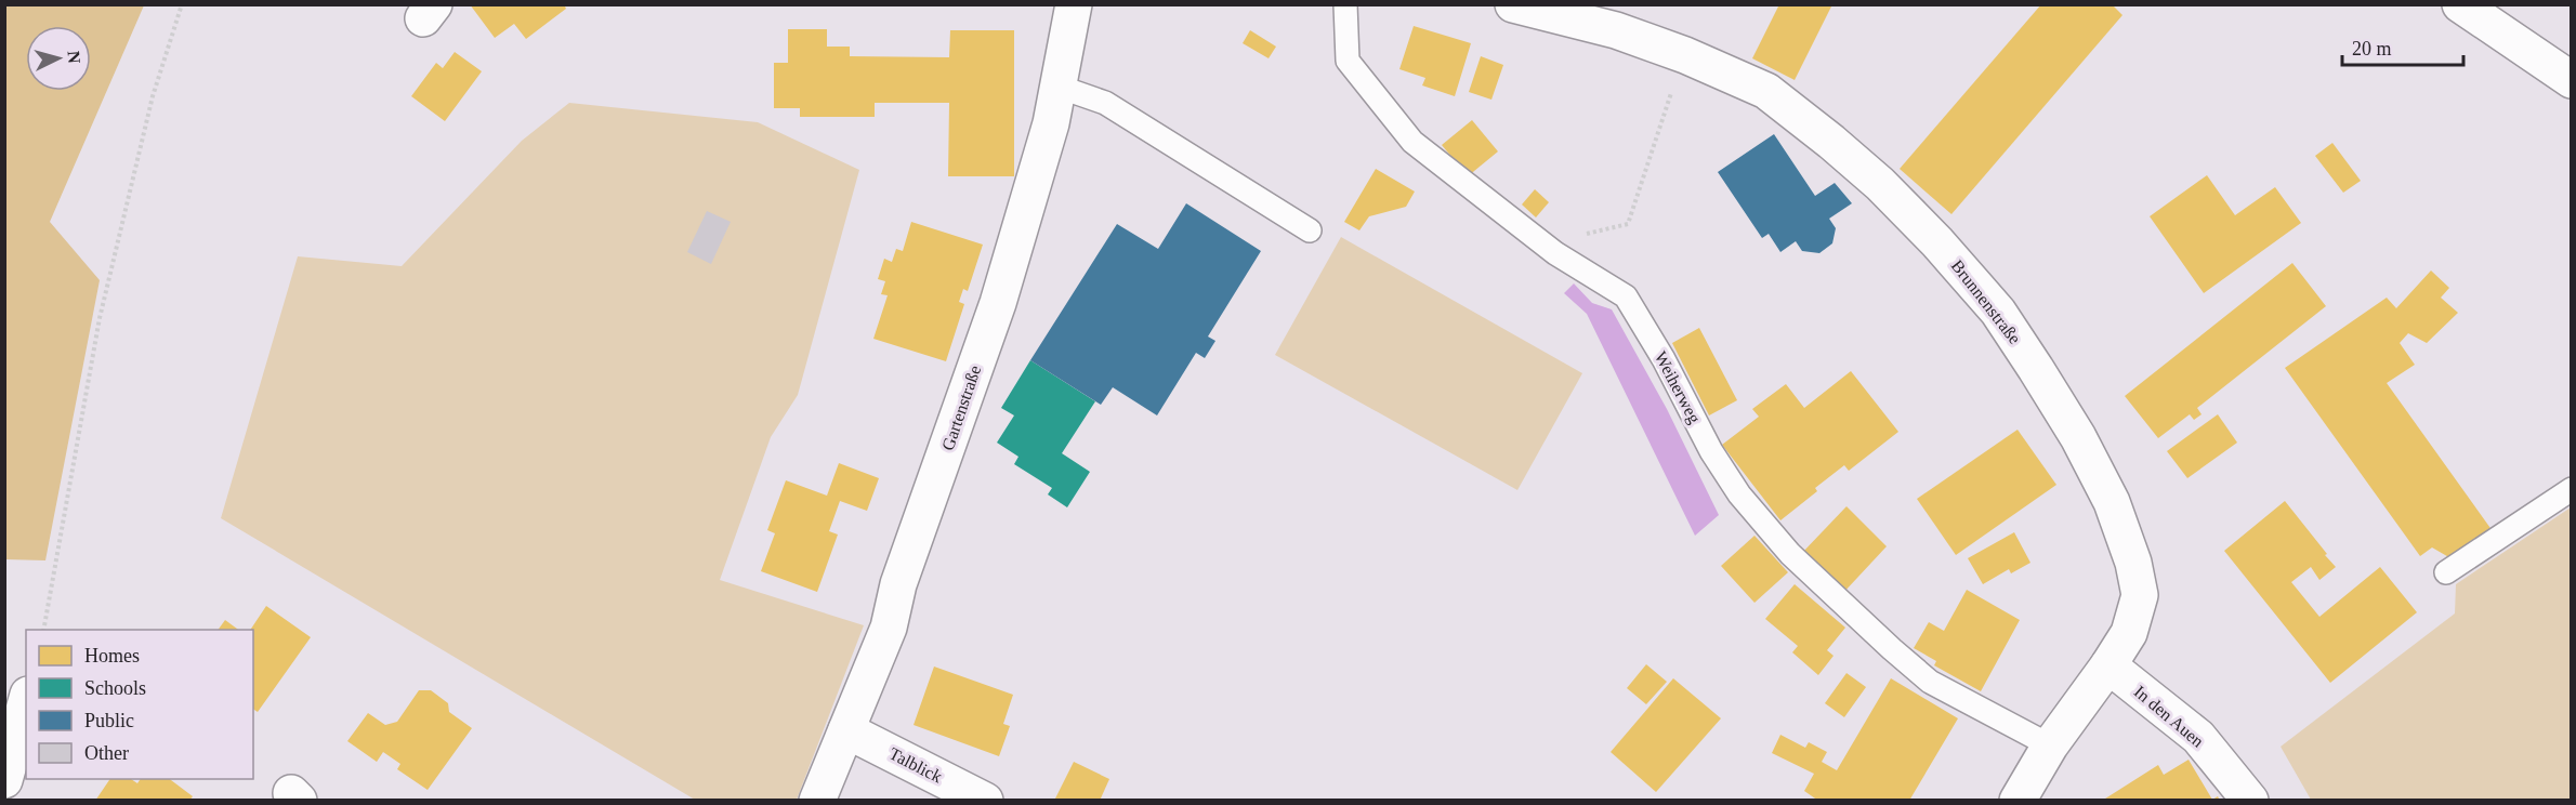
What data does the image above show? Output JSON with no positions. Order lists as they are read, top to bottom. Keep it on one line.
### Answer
{"streets":{"street":["Brunnenstraße","Gartenstraße","In den Auen","Talblick"],"lane":["Weiherweg"]},"crossings":[["Brunnenstraße","Weiherweg"],["Brunnenstraße","In den Auen"],["Gartenstraße","Talblick"]],"legend":["Homes","Schools","Public","Other"],"scale_bar":"20 m","north":"right"}
